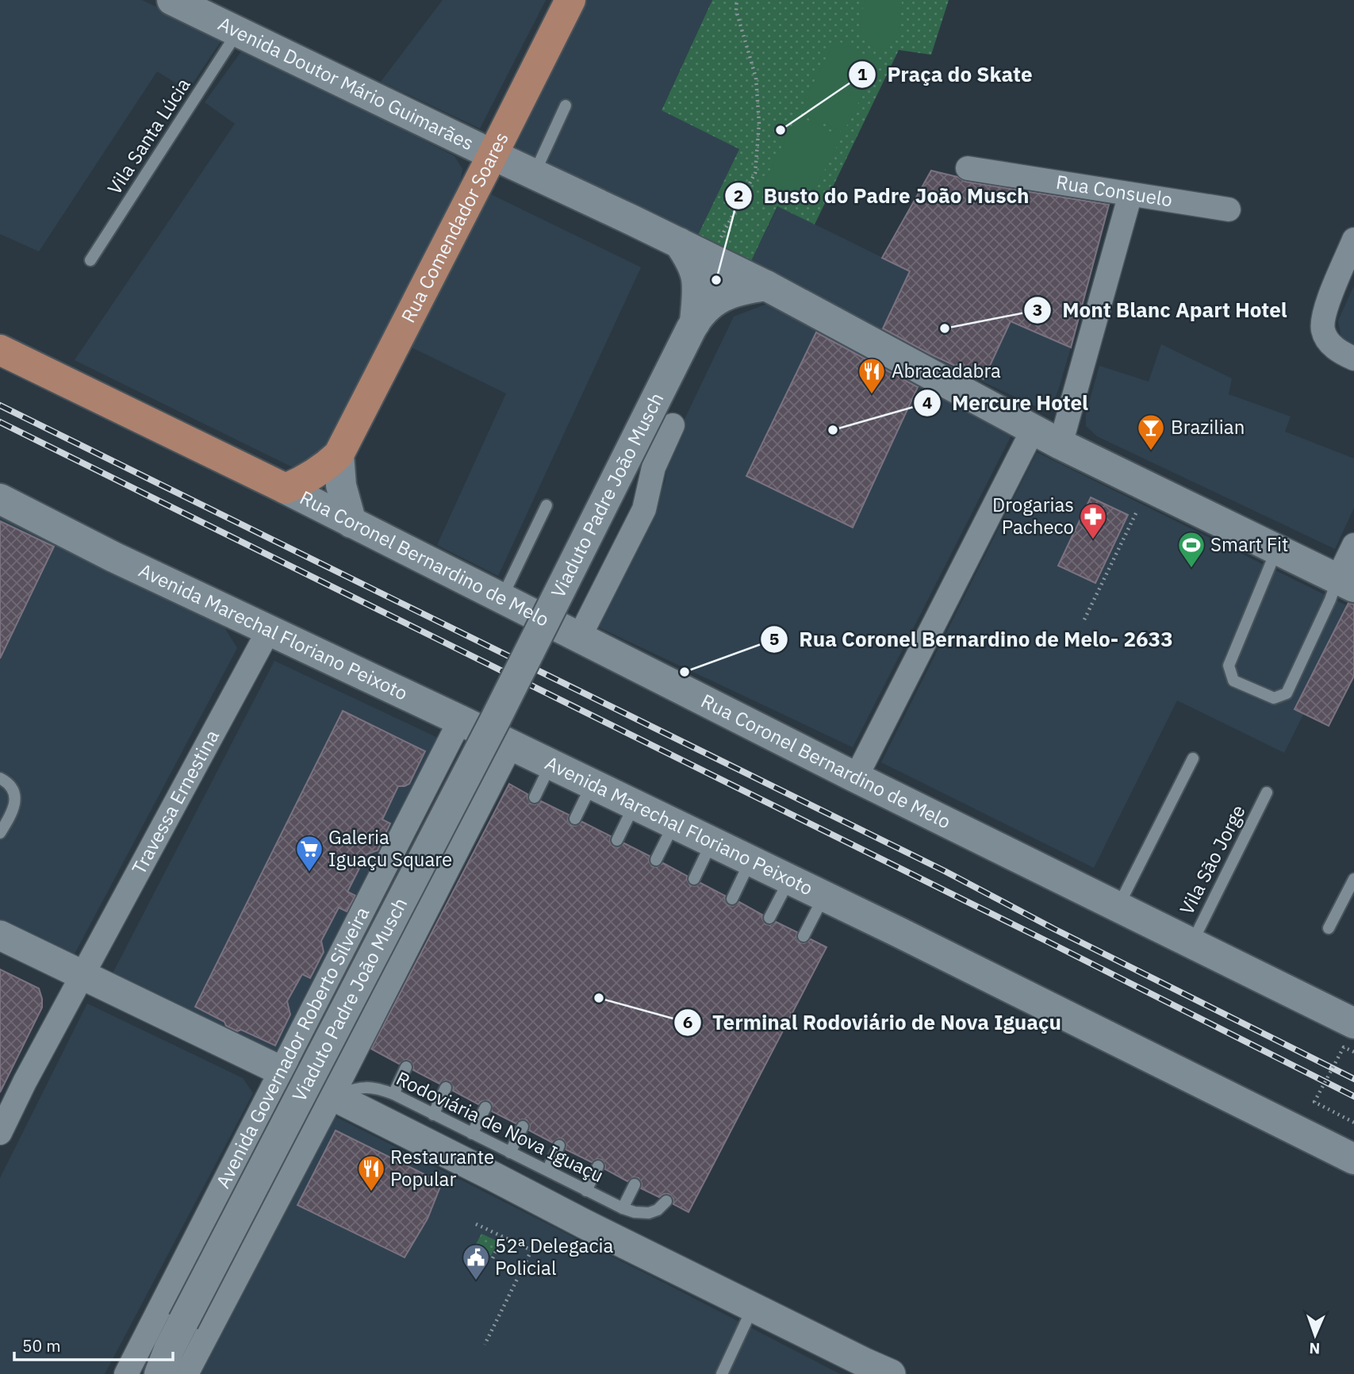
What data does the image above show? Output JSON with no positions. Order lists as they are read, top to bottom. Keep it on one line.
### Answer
{"streets":{"main road":["Avenida Doutor Mário Guimarães","Rua Comendador Soares","Viaduto Padre João Musch","Rua Coronel Bernardino de Melo","Avenida Marechal Floriano Peixoto"],"street":["Rua Consuelo","Travessa Ernestina","Avenida Governador Roberto Silveira"],"lane":["Vila Santa Lúcia","Vila São Jorge","Rodoviária de Nova Iguaçu"]},"crossings":[["Avenida Doutor Mário Guimarães","Vila Santa Lúcia"],["Avenida Doutor Mário Guimarães","Rua Comendador Soares"],["Avenida Doutor Mário Guimarães","Viaduto Padre João Musch"],["Rua Comendador Soares","Rua Coronel Bernardino de Melo"],["Rua Coronel Bernardino de Melo","Vila São Jorge"],["Avenida Marechal Floriano Peixoto","Travessa Ernestina"],["Avenida Marechal Floriano Peixoto","Avenida Governador Roberto Silveira"]],"places":{"other":["Praça do Skate","Busto do Padre João Musch","Mont Blanc Apart Hotel","Mercure Hotel","Rua Coronel Bernardino de Melo- 2633","Terminal Rodoviário de Nova Iguaçu"],"restaurant":["Abracadabra","Restaurante Popular"],"bar":["Brazilian"],"pharmacy":["Drogarias Pacheco"],"sports":["Smart Fit"],"supermarket":["Galeria Iguaçu Square"],"public building":["52ª Delegacia Policial"]},"scale_bar":"50 m","north":"bottom"}
